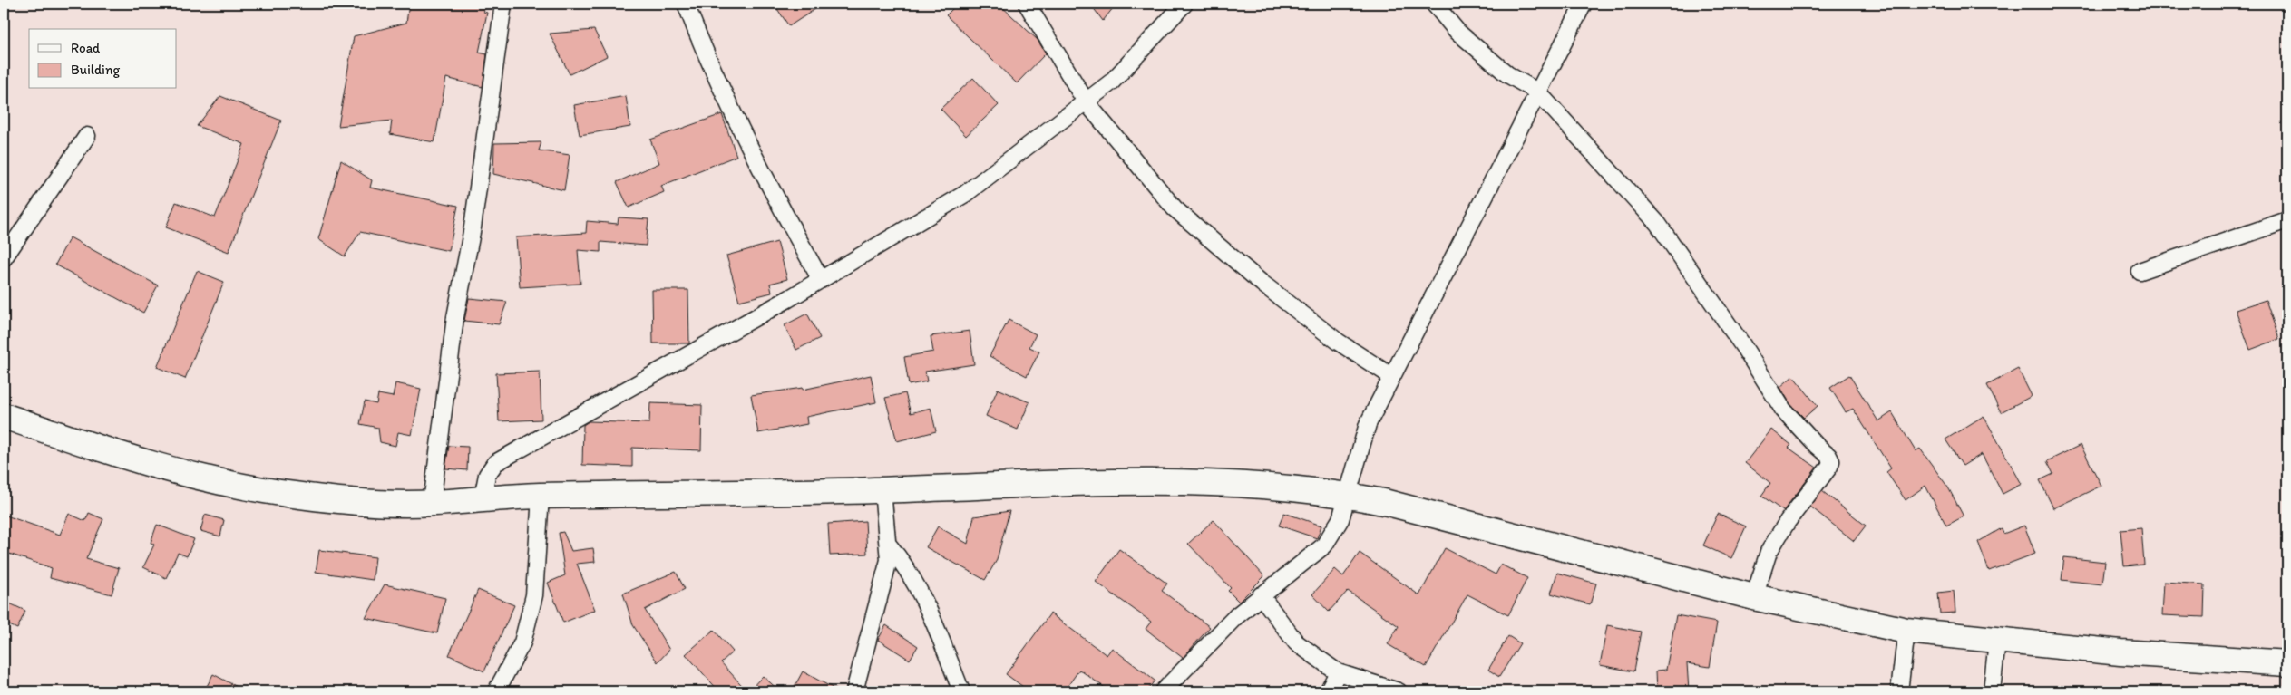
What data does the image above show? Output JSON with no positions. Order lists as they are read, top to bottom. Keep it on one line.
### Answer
{"legend":["Road","Building"]}
